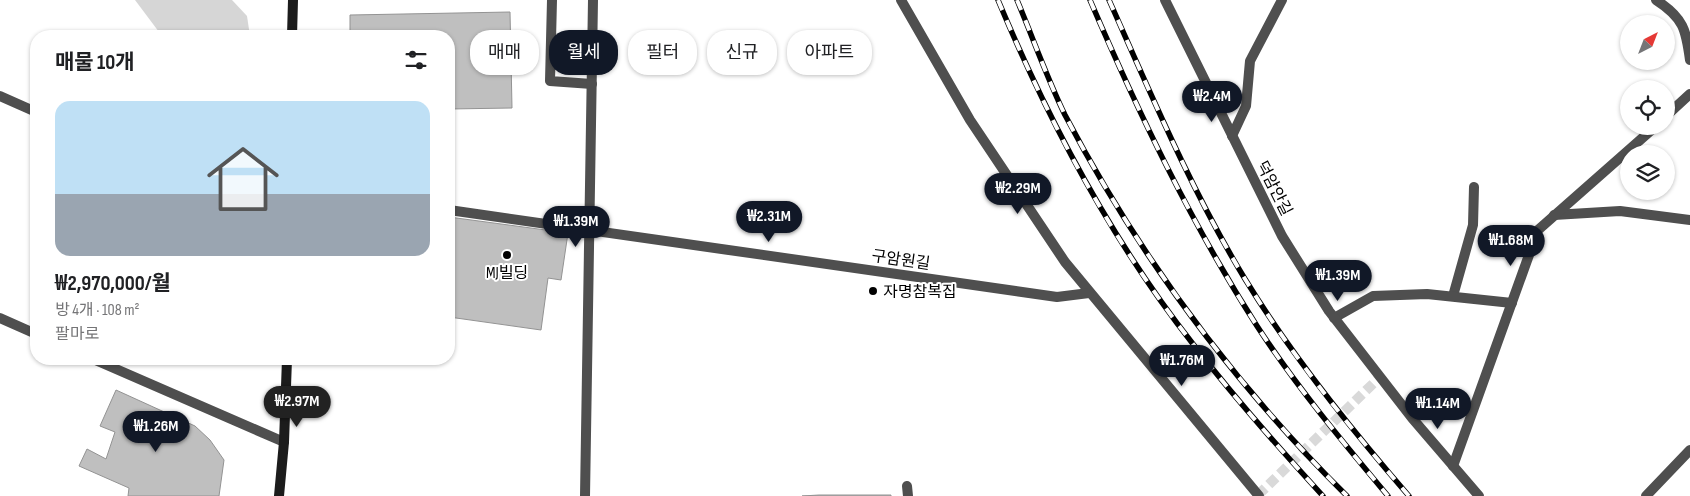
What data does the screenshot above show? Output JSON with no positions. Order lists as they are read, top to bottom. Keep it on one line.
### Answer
{"streets":{"street":["덕암안길","구암원길"]},"places":["MJ빌딩","자명참복집"],"north":"top right","page":{"chip":["매매","월세","필터","신규","아파트"],"heading":"매물 10개","price":["₩2.4M","₩2.29M","₩2.31M","₩1.39M","₩1.68M","₩1.39M","₩1.76M","₩2.97M","₩1.14M","₩1.26M"],"list":[{"name":"₩2,970,000/월","note":"방 4개 · 108 m² · 팔마로"}]}}
